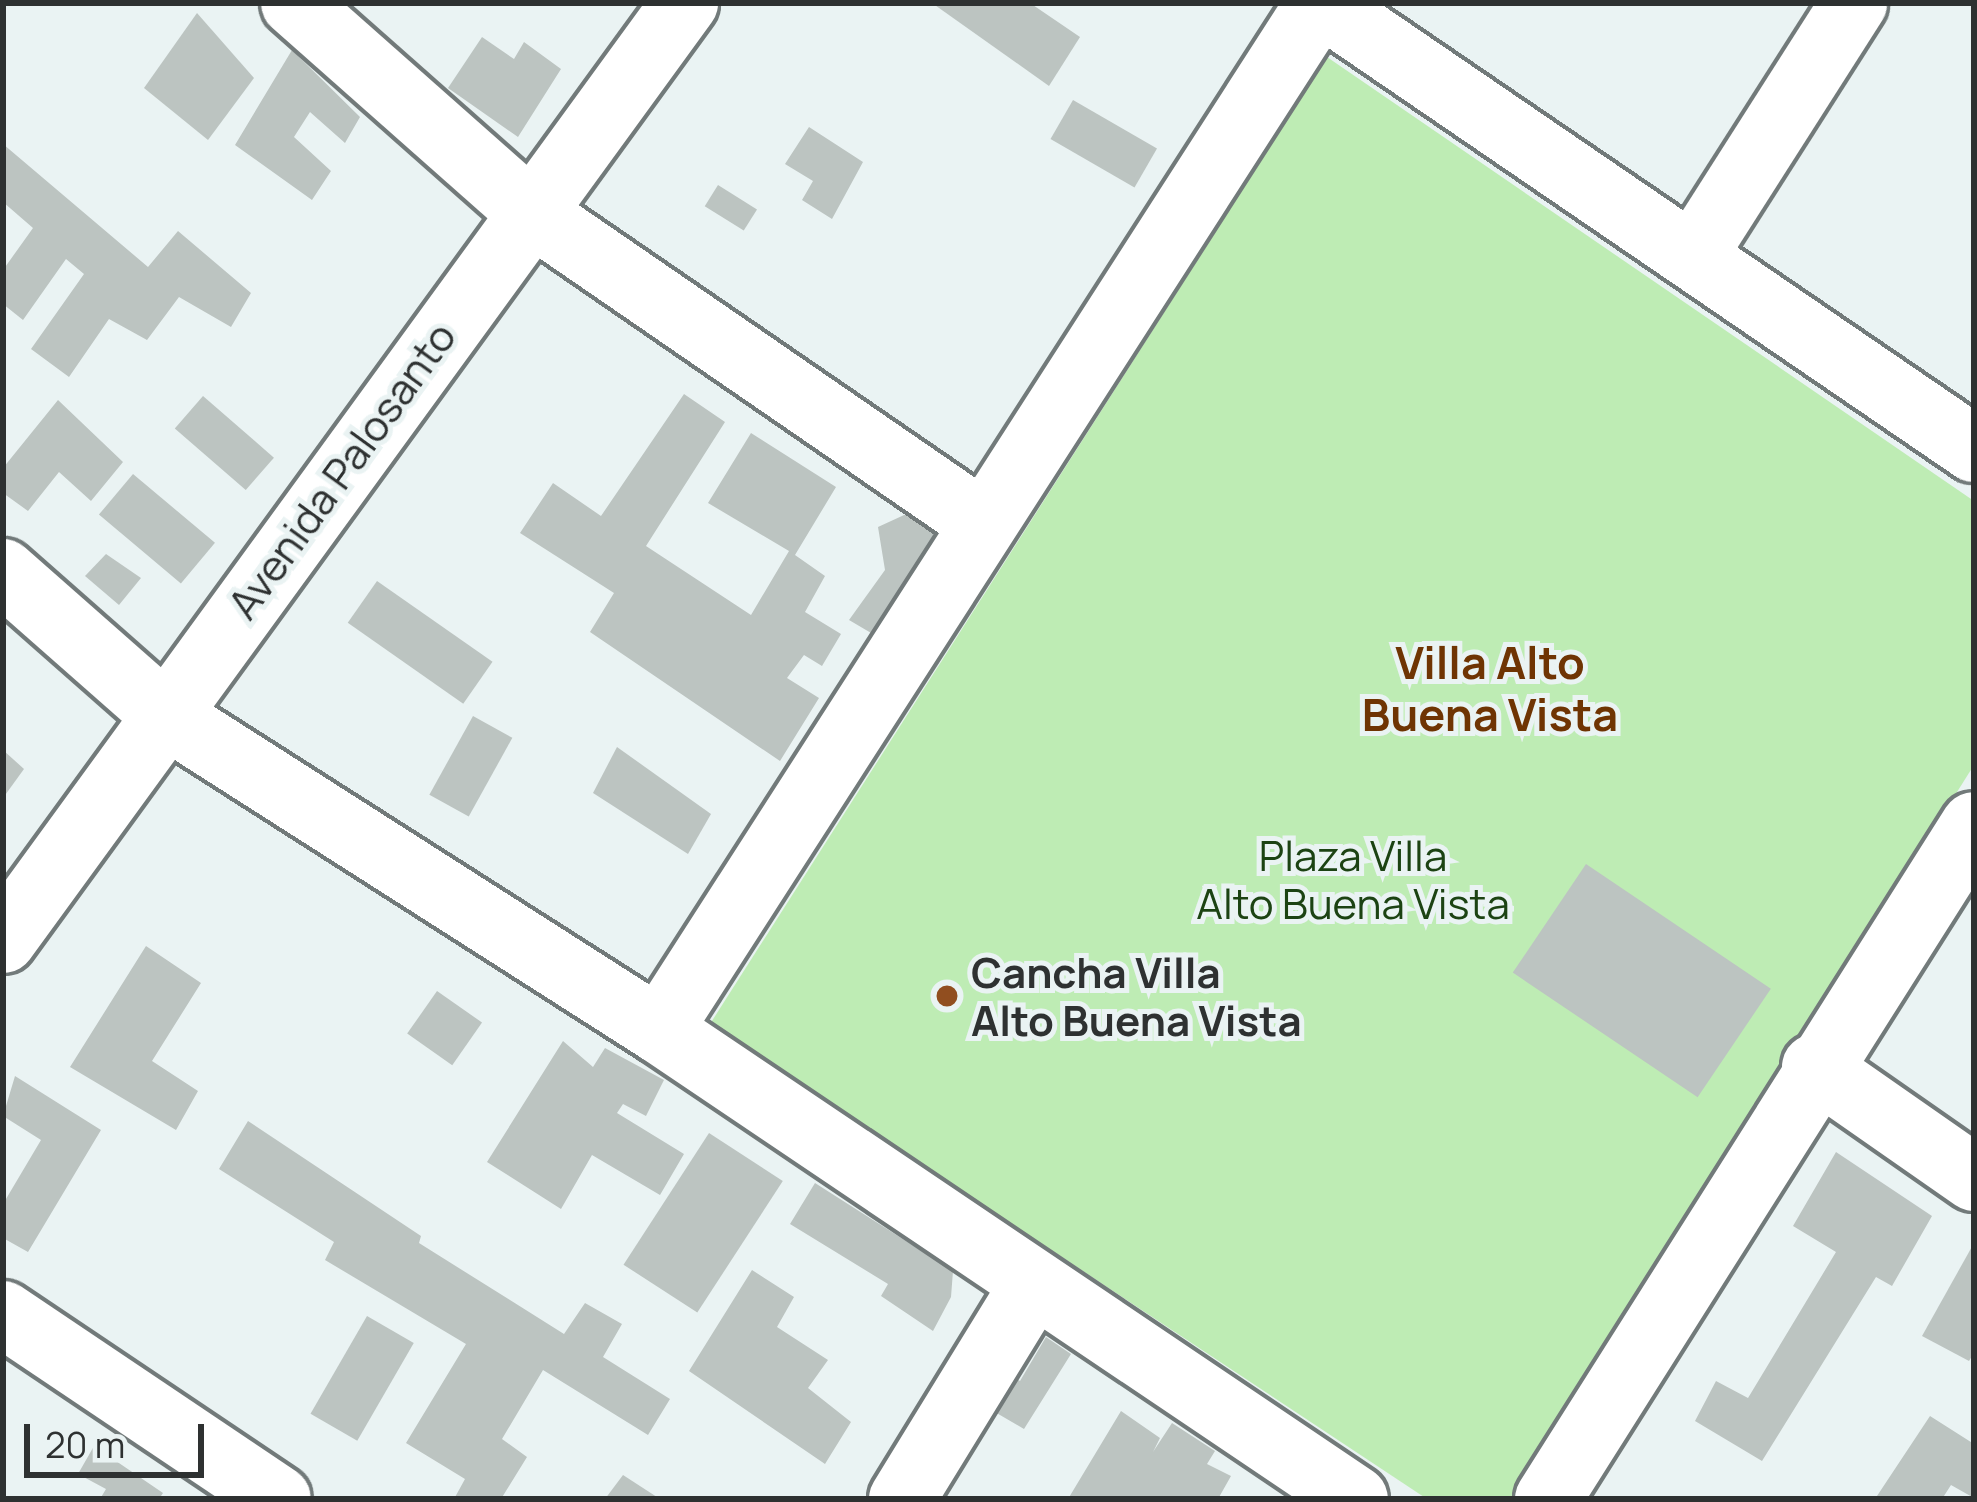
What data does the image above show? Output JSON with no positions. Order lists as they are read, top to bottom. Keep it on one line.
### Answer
{"streets":{"street":["Avenida Palosanto"]},"districts":["Villa Alto Buena Vista"],"parks":["Plaza Villa Alto Buena Vista"],"places":["Cancha Villa Alto Buena Vista"],"scale_bar":"20 m"}
